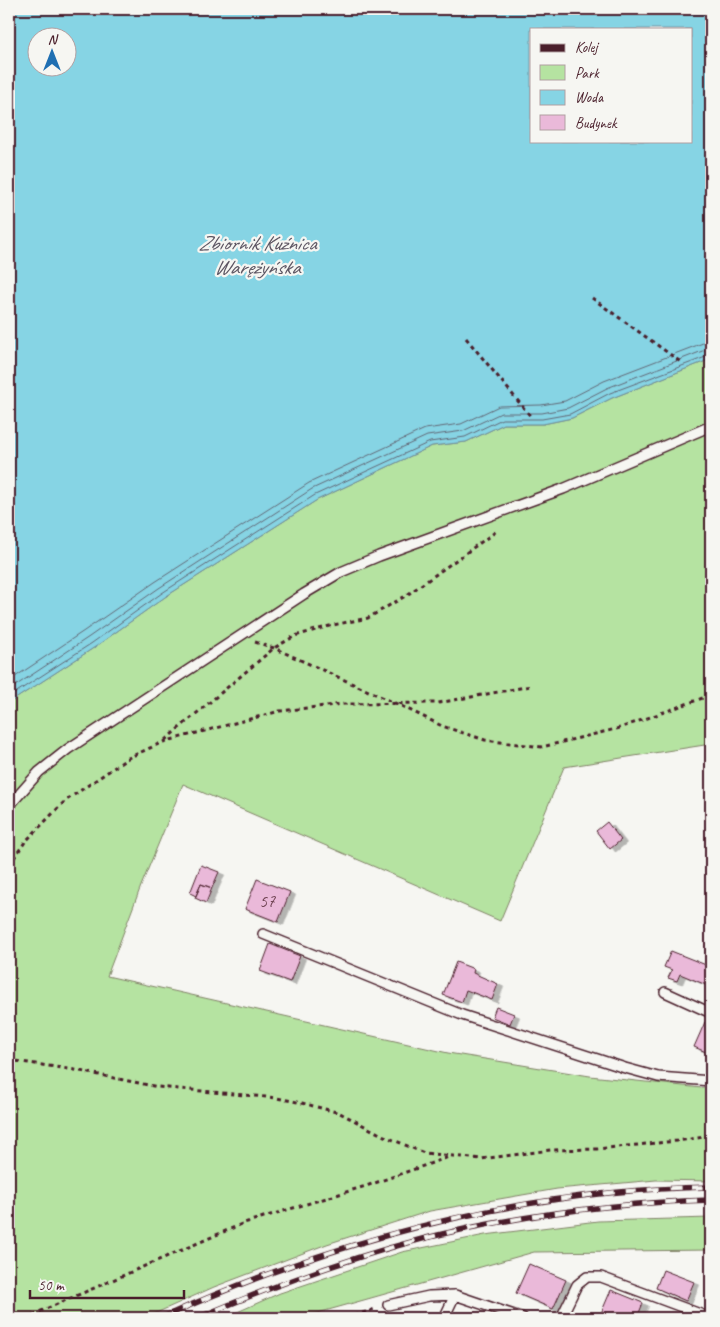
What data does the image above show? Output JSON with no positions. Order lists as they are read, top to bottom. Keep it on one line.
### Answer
{"water":["Zbiornik Kuźnica Warężyńska"],"house_numbers":["57"],"legend":["Kolej","Park","Woda","Budynek"],"scale_bar":"50 m","north":"top"}
